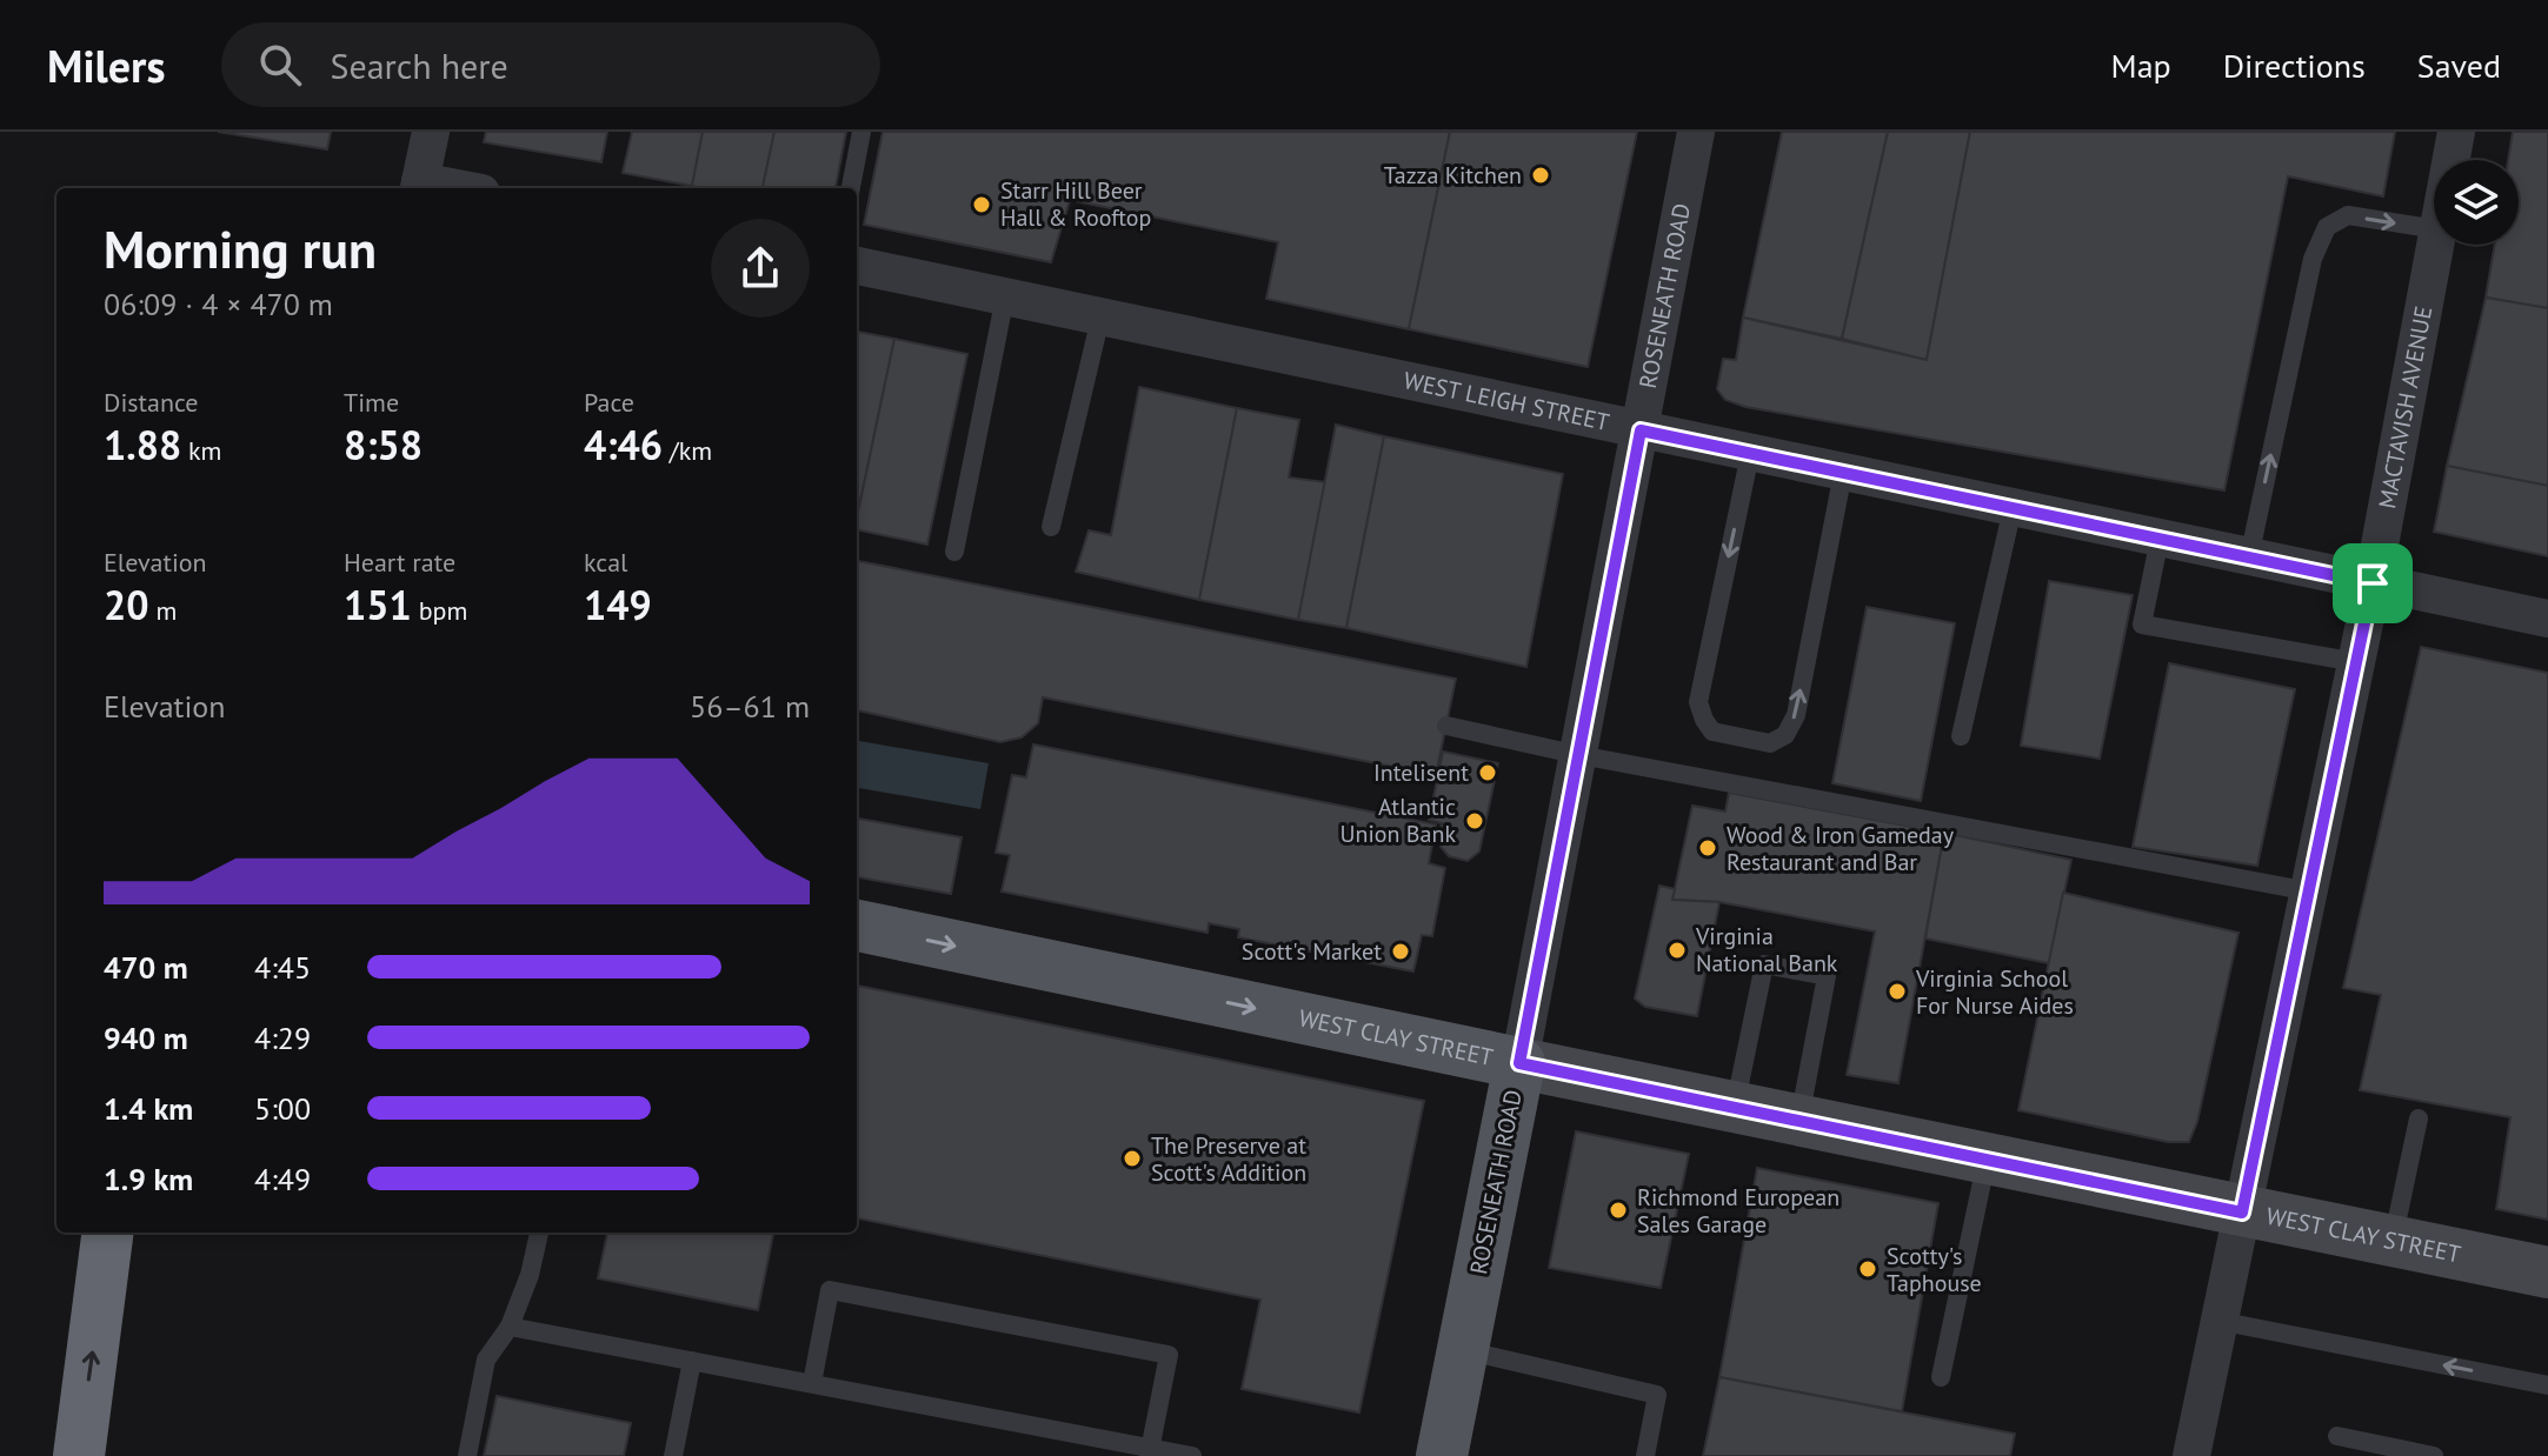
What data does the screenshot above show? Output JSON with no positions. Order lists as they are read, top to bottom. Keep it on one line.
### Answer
{"streets":{"main road":["ROSENEATH ROAD","WEST CLAY STREET"],"street":["WEST LEIGH STREET","MACTAVISH AVENUE"]},"crossings":[["ROSENEATH ROAD","WEST LEIGH STREET"],["ROSENEATH ROAD","WEST CLAY STREET"],["WEST LEIGH STREET","MACTAVISH AVENUE"],["MACTAVISH AVENUE","WEST CLAY STREET"]],"one_way":["WEST CLAY STREET"],"places":["Tazza Kitchen","Starr Hill Beer Hall & Rooftop","Intelisent","Atlantic Union Bank","Wood & Iron Gameday Restaurant and Bar","Virginia National Bank","Scott's Market","Virginia School For Nurse Aides","The Preserve at Scott's Addition","Richmond European Sales Garage","Scotty's Taphouse"],"page":{"header":"Milers","search":"Search here","nav":["Map","Directions","Saved"],"heading":["Morning run","06:09 · 4 × 470 m"],"stats":[["Distance","1.88 km"],["Time","8:58"],["Pace","4:46 /km"],["Elevation","20 m"],["Heart rate","151 bpm"],["kcal","149"]],"chart":["Elevation","56–61 m"],"list":[{"name":"470 m","note":"4:45"},{"name":"940 m","note":"4:29"},{"name":"1.4 km","note":"5:00"},{"name":"1.9 km","note":"4:49"}]}}
